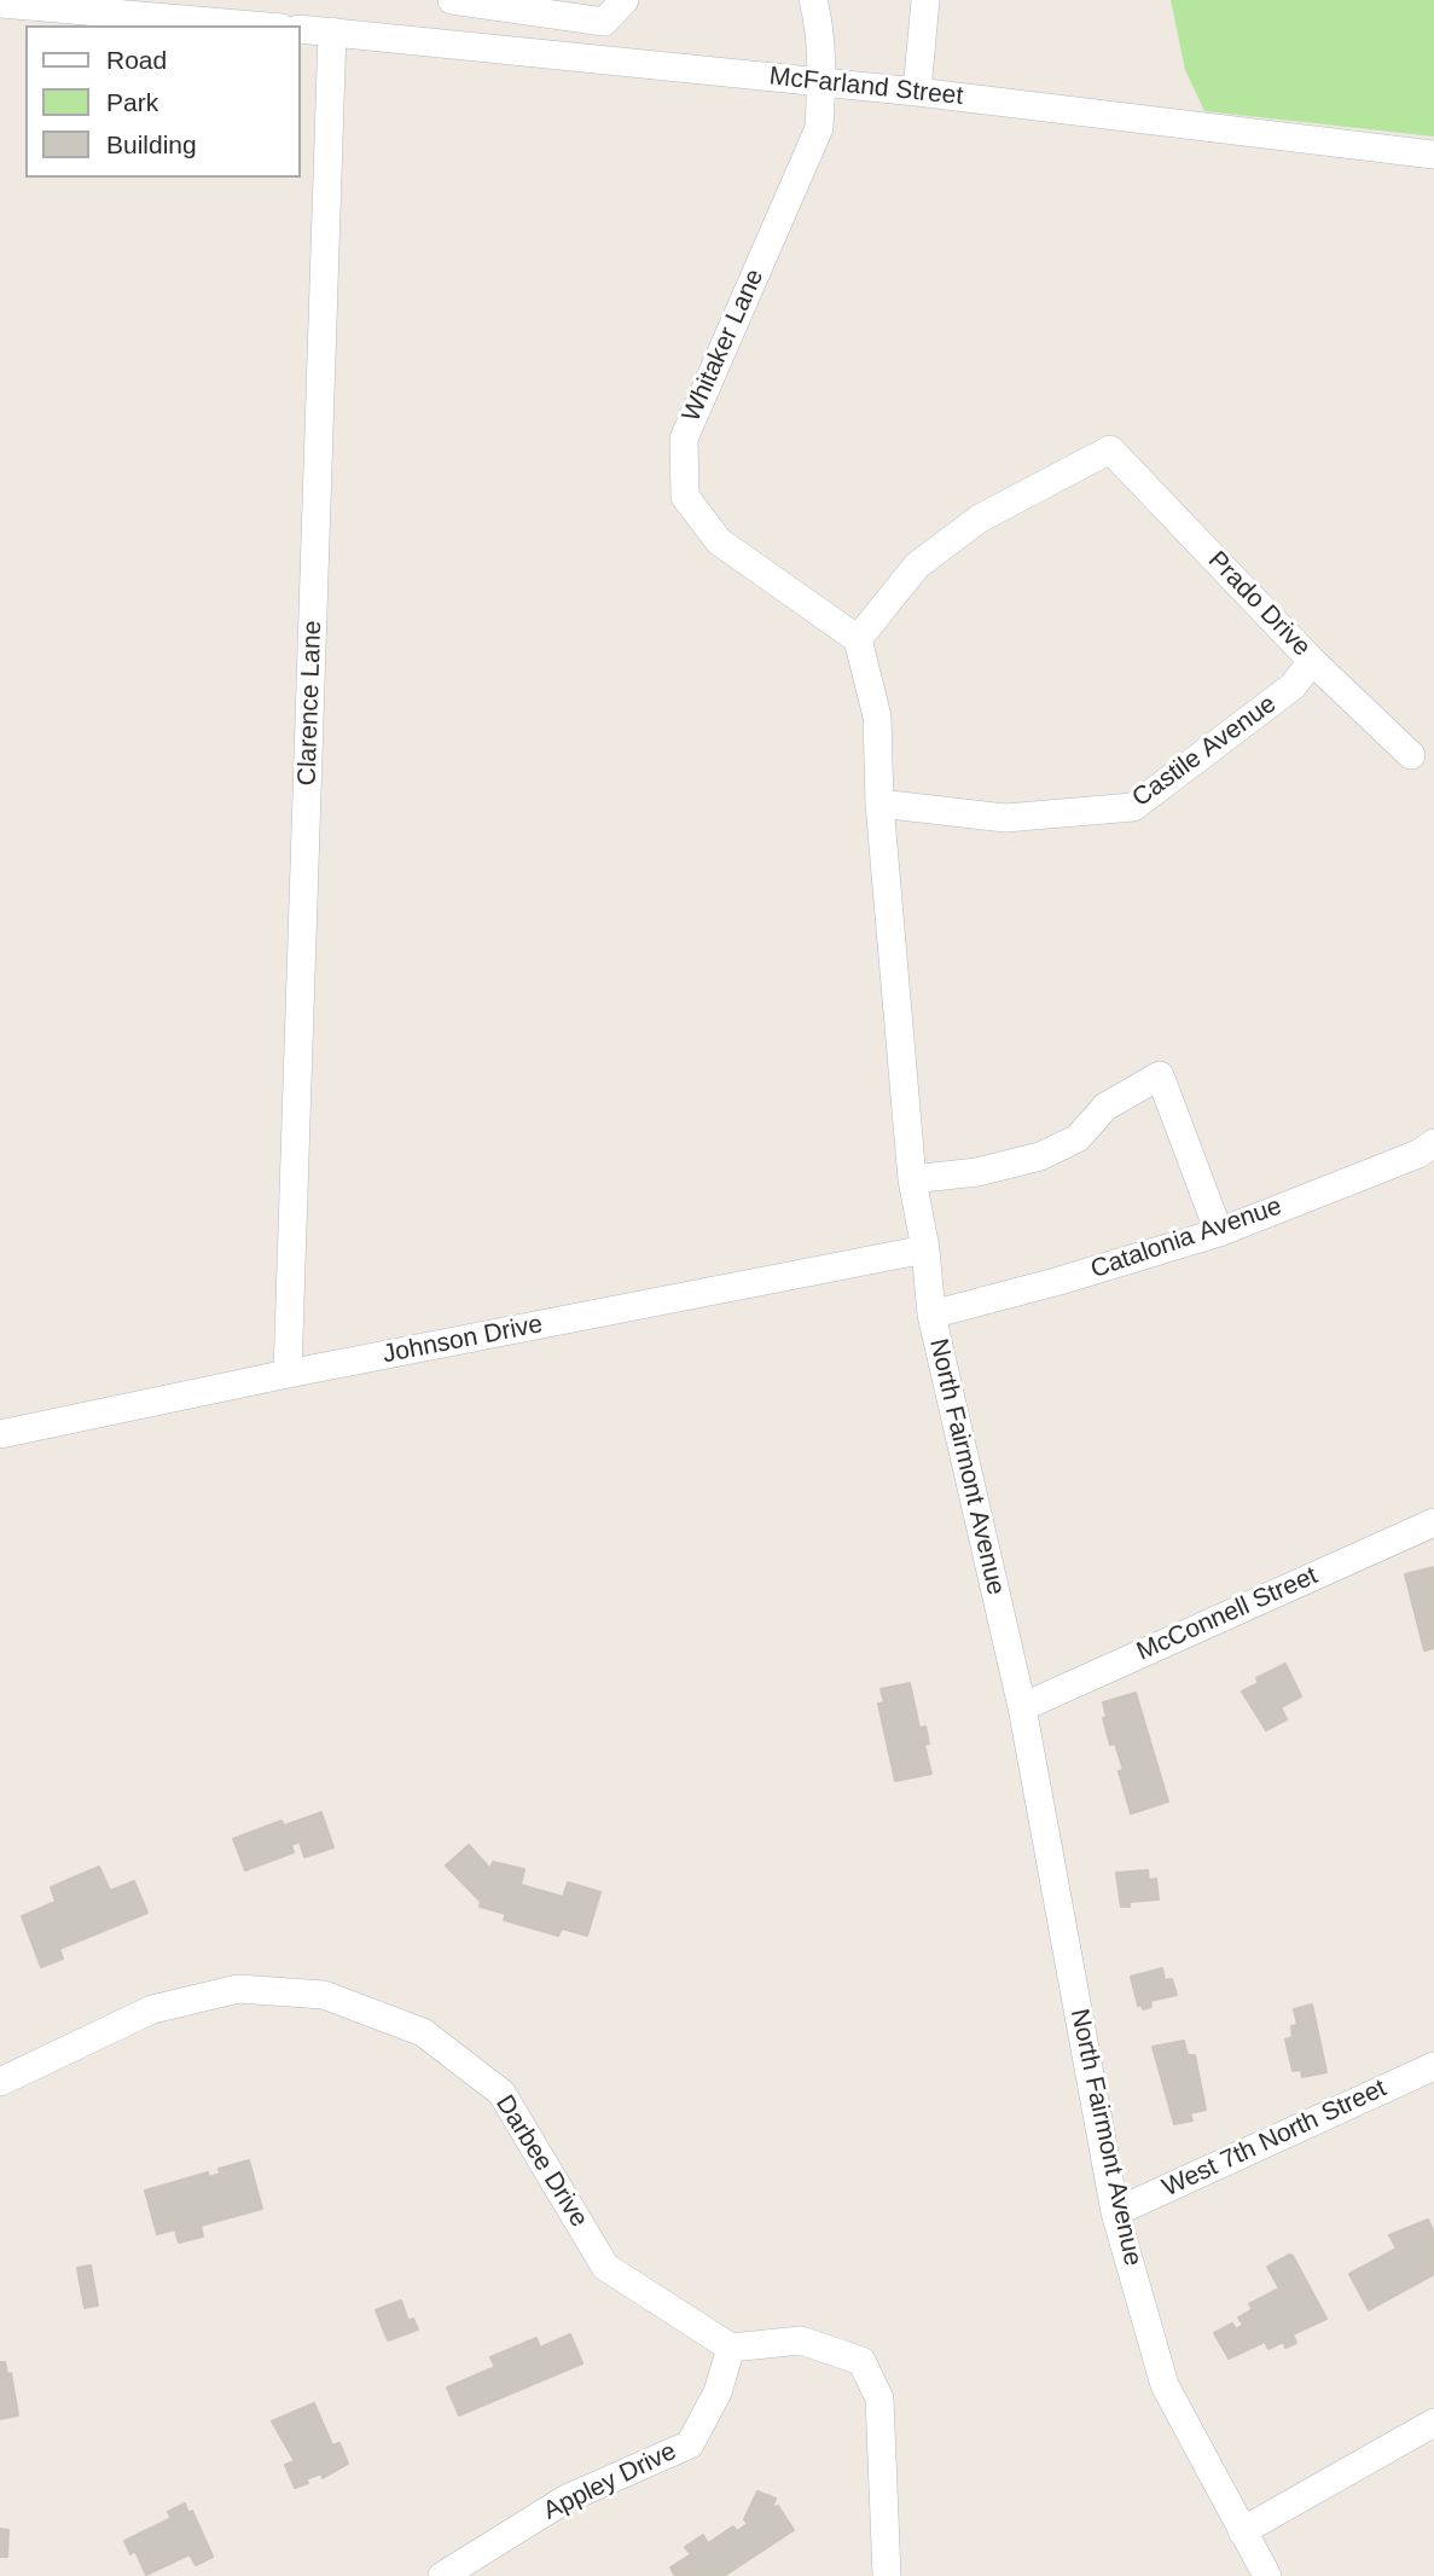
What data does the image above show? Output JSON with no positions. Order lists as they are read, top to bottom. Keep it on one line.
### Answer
{"streets":{"street":["McFarland Street","Whitaker Lane","Prado Drive","Clarence Lane","Castile Avenue","Catalonia Avenue","Johnson Drive","North Fairmont Avenue","McConnell Street","West 7th North Street","Darbee Drive","Appley Drive"]},"crossings":[["McFarland Street","Whitaker Lane"],["McFarland Street","Clarence Lane"],["Whitaker Lane","Prado Drive"],["Whitaker Lane","North Fairmont Avenue"],["Prado Drive","Castile Avenue"],["Prado Drive","North Fairmont Avenue"],["Clarence Lane","Johnson Drive"],["Castile Avenue","North Fairmont Avenue"],["Catalonia Avenue","North Fairmont Avenue"],["Johnson Drive","North Fairmont Avenue"],["North Fairmont Avenue","McConnell Street"],["North Fairmont Avenue","West 7th North Street"],["Darbee Drive","Appley Drive"]],"legend":["Road","Park","Building"]}
